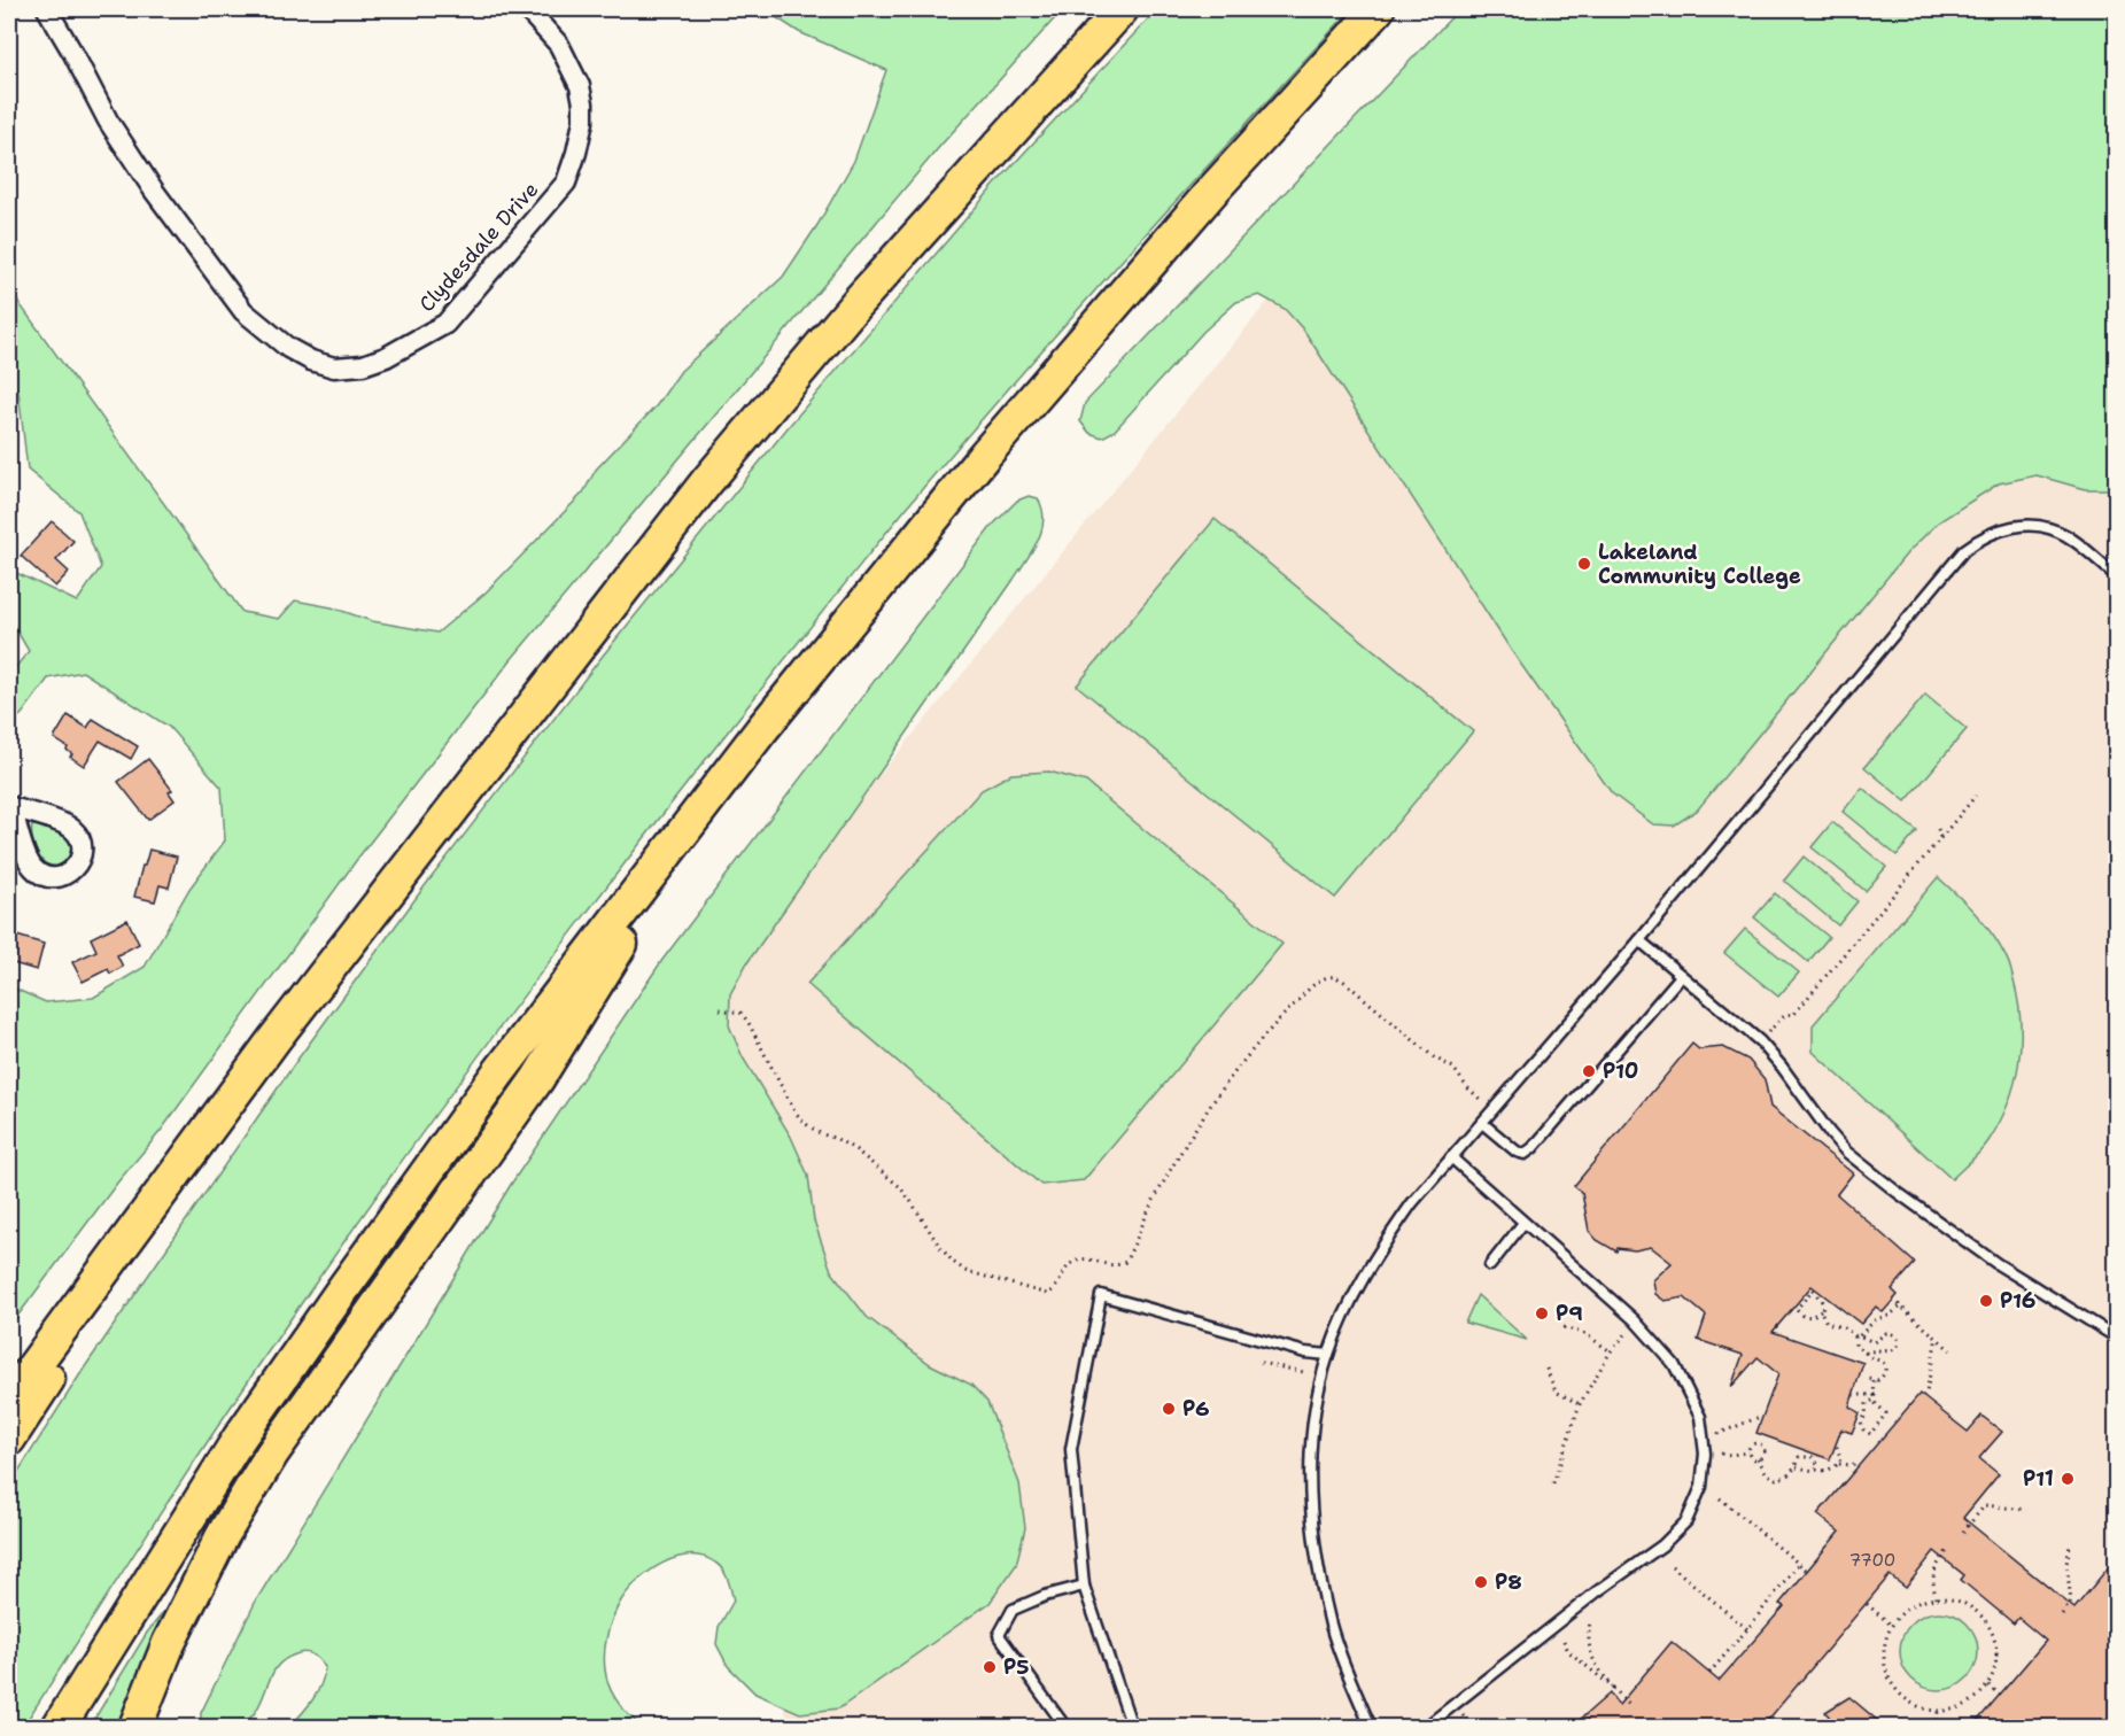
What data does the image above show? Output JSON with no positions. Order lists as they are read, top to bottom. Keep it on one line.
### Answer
{"streets":{"street":["Clydesdale Drive"]},"places":["Lakeland Community College","P10","P16","P9","P6","P11","P8","P5"],"house_numbers":["7700"]}
